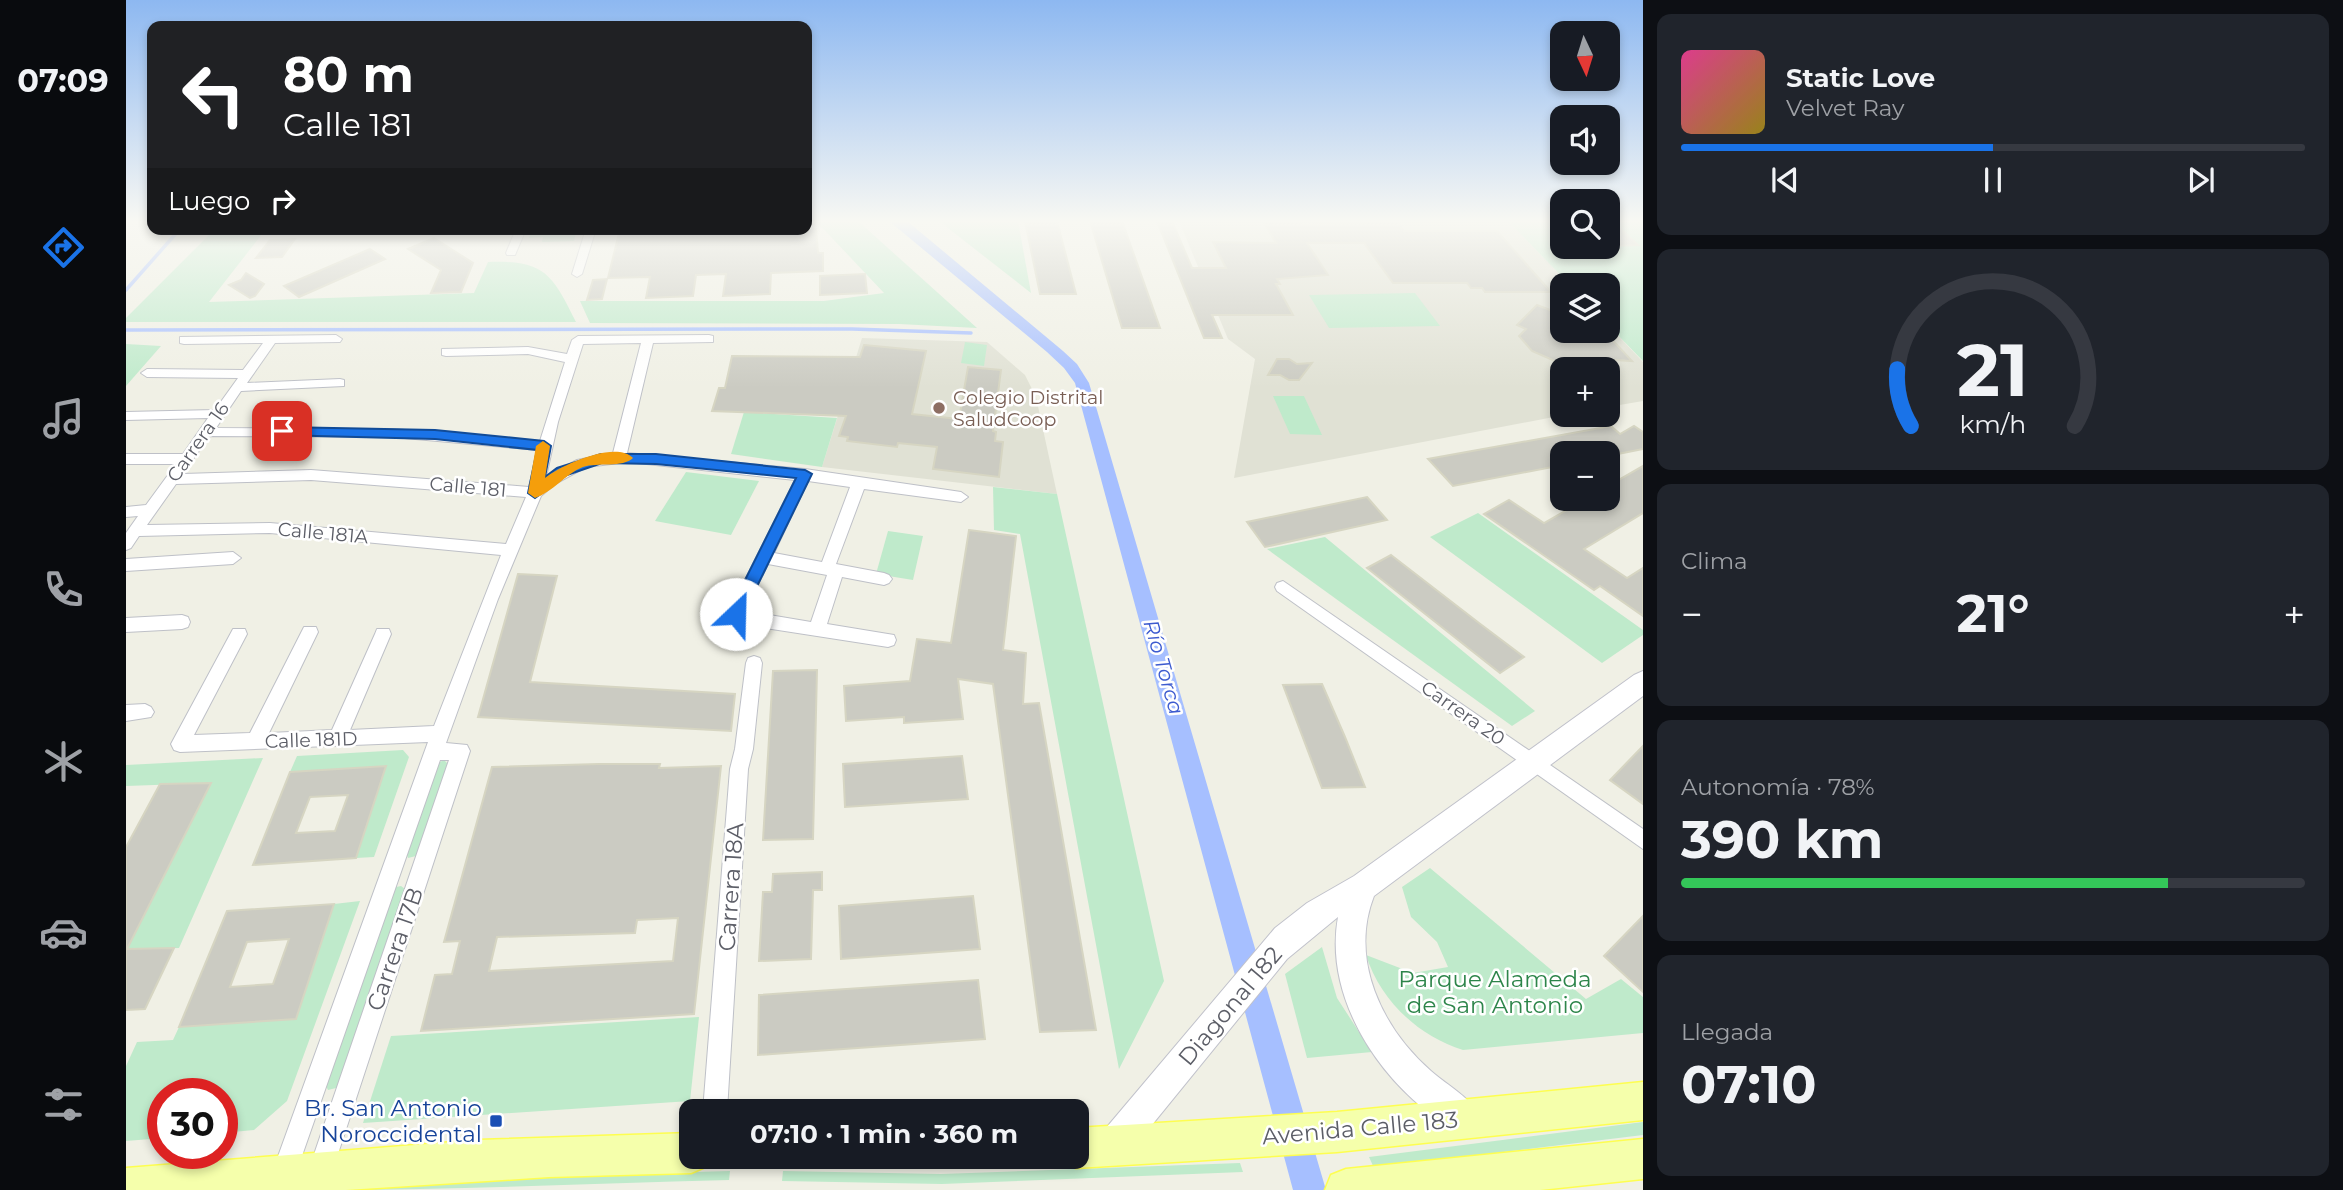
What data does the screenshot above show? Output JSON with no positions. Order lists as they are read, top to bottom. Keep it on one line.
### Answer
{"streets":{"main road":["Avenida Calle 183"],"street":["Carrera 16","Calle 181","Calle 181A","Carrera 20","Calle 181D","Carrera 18A","Carrera 17B","Diagonal 182"]},"crossings":[["Carrera 16","Calle 181"],["Carrera 16","Calle 181A"],["Calle 181","Carrera 17B"],["Calle 181A","Carrera 17B"],["Carrera 20","Diagonal 182"],["Calle 181D","Carrera 17B"],["Diagonal 182","Avenida Calle 183"]],"water":["Río Torca"],"parks":["Parque Alameda de San Antonio"],"places":{"other":["Colegio Distrital SaludCoop"],"transit":["Br. San Antonio Noroccidental"]},"north":"bottom","page":{"tabs":"07:09","map_buttons":["+","−"],"turn":["80 m","Calle 181"],"song":["Static Love","Velvet Ray"],"then":"Luego","tile":["Clima",["Autonomía · 78%","390 km"],["Llegada","07:10"]],"heat":["−","21°","+"],"limit":"30","trip":"07:10 · 1 min · 360 m","gauge":["21","km/h"]}}
